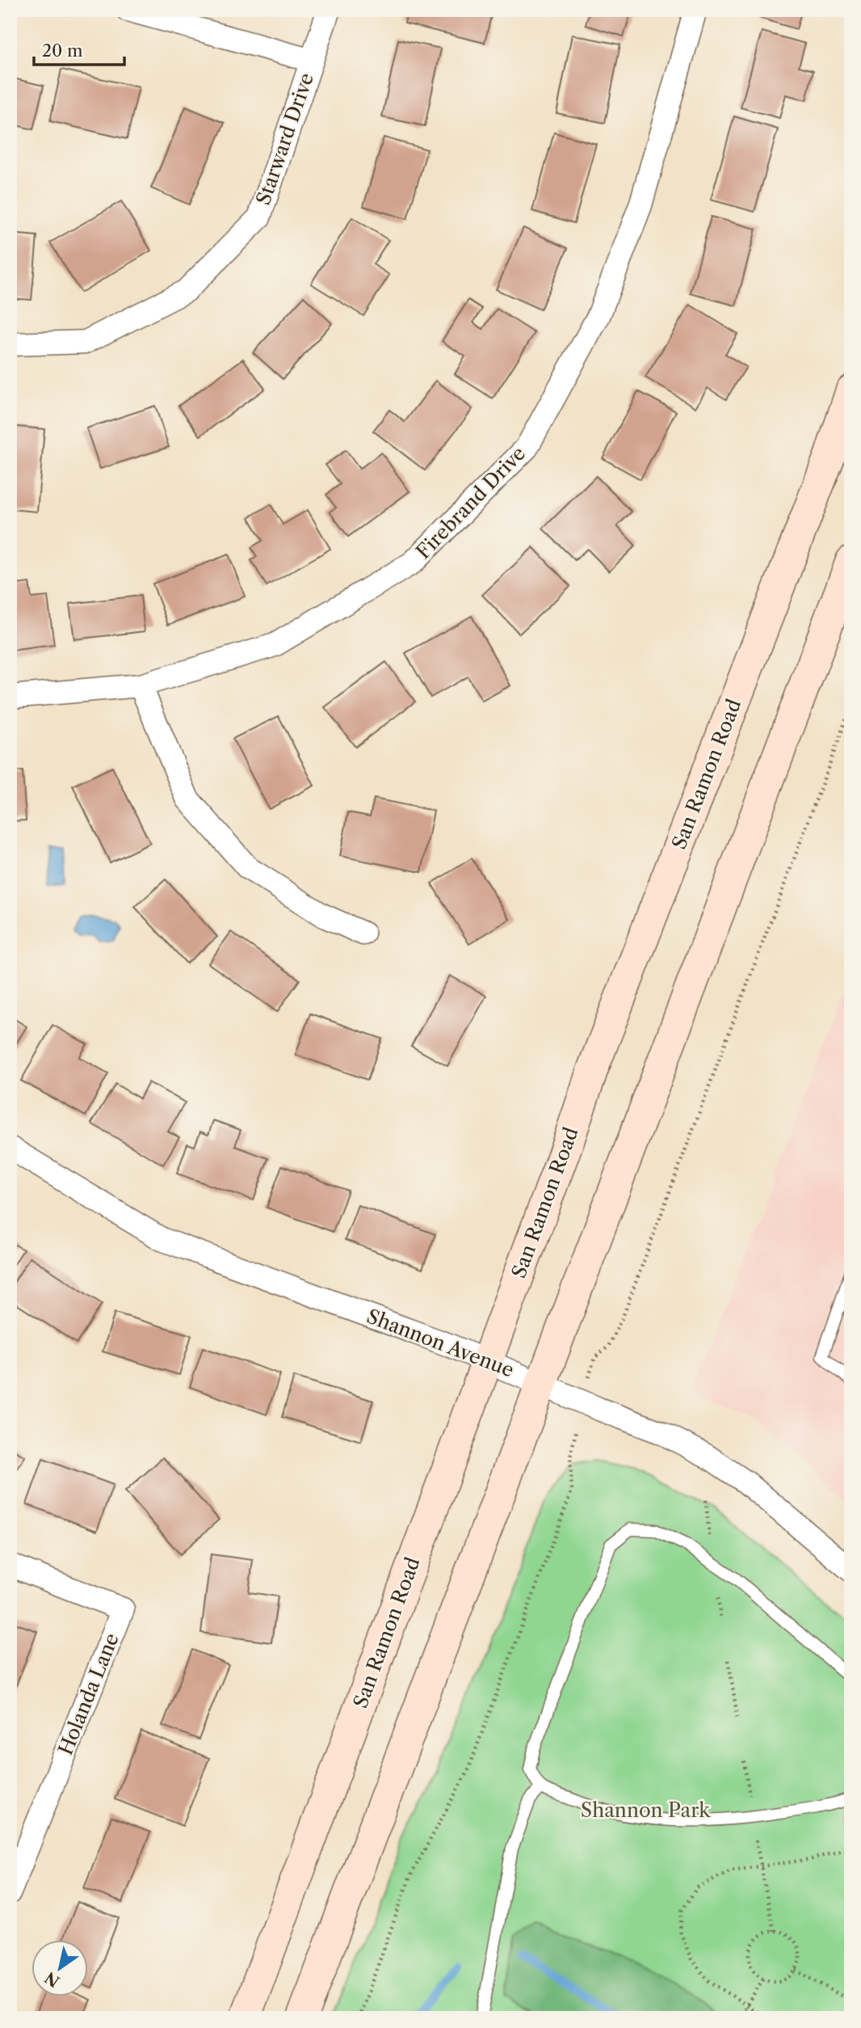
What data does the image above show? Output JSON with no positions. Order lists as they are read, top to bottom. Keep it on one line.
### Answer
{"streets":{"main road":["San Ramon Road"],"street":["Starward Drive","Firebrand Drive","Shannon Avenue","Holanda Lane"]},"crossings":[["San Ramon Road","Shannon Avenue"]],"parks":["Shannon Park"],"scale_bar":"20 m","north":"bottom left"}
